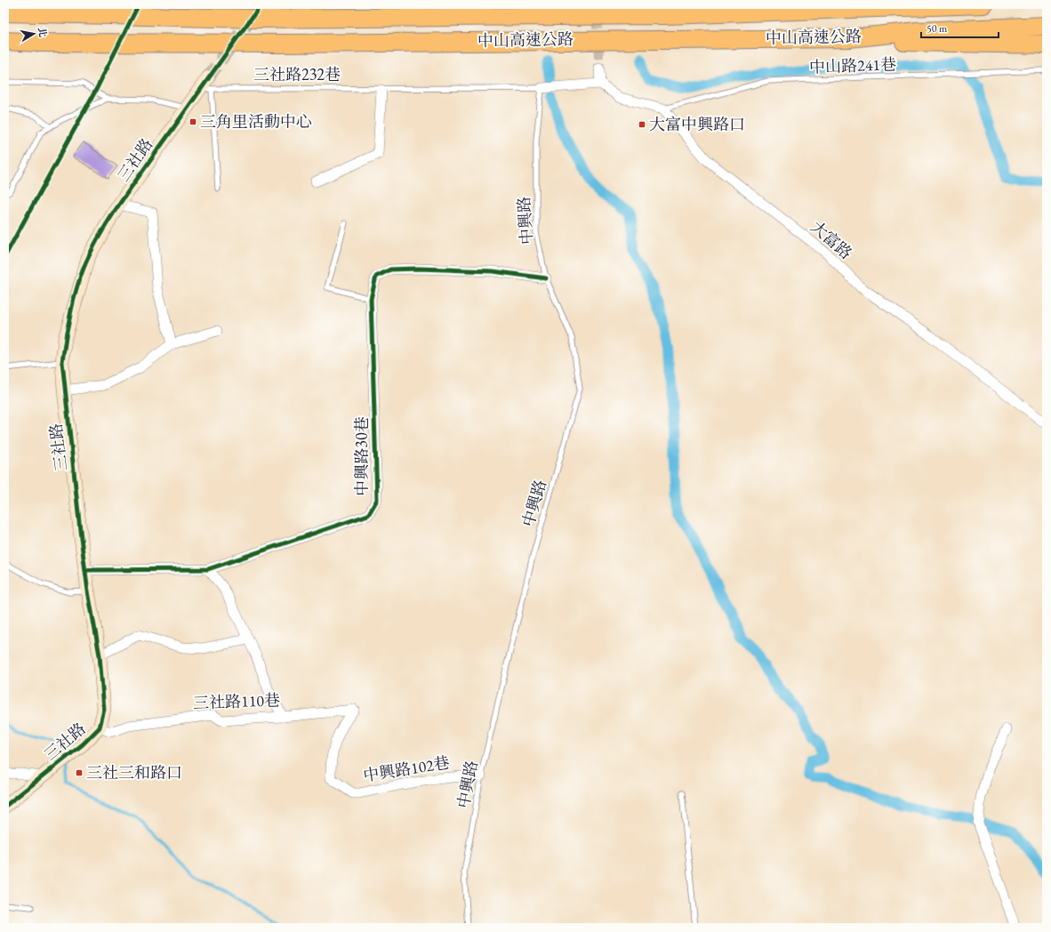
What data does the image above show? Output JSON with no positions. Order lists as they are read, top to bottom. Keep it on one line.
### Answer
{"streets":{"highway":["中山高速公路"],"street":["三社路","大富路","中興路30巷","三社路110巷","中興路102巷"],"lane":["中山路241巷","三社路232巷","中興路"]},"crossings":[["中山路241巷","大富路"],["三社路232巷","三社路"],["三社路232巷","中興路"],["三社路","中興路30巷"],["三社路","三社路110巷"],["中興路","中興路30巷"],["中興路","中興路102巷"],["三社路110巷","中興路102巷"]],"places":{"transit":["三角里活動中心","大富中興路口","三社三和路口"]},"scale_bar":"50 m","north":"right"}
